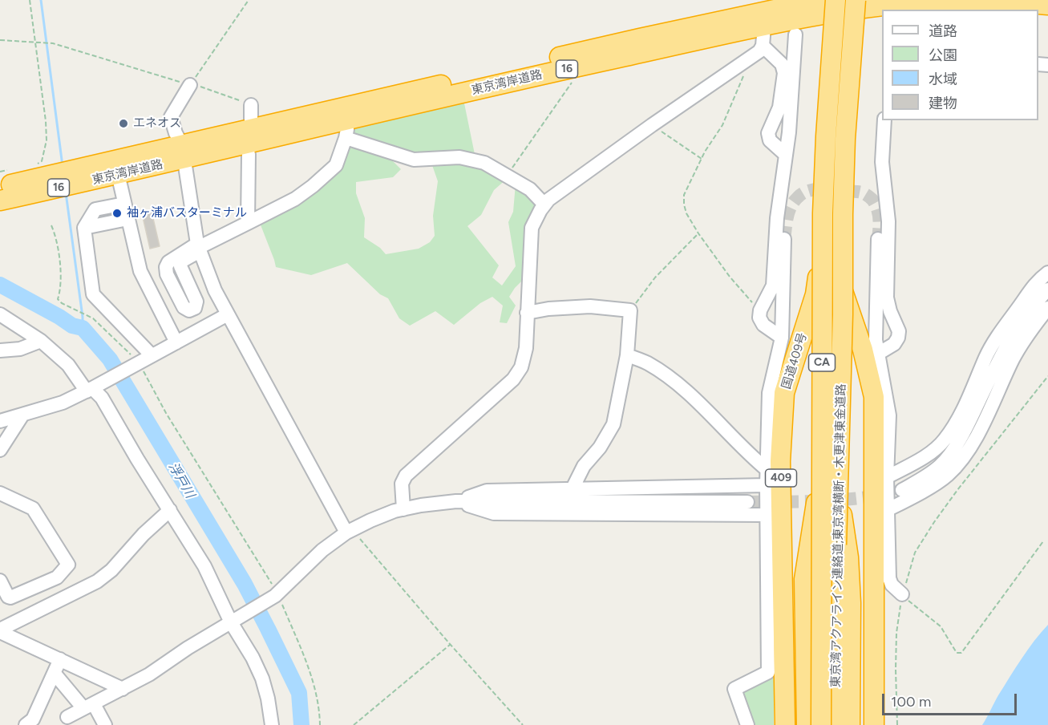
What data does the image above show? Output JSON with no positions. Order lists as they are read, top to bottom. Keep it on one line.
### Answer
{"streets":{"highway":["16","東京湾岸道路","国道409号","CA","409","東京湾アクアライン連絡道;東京湾横断・木更津東金道路"]},"crossings":[["東京湾岸道路","国道409号"],["東京湾岸道路","東京湾アクアライン連絡道;東京湾横断・木更津東金道路"],["国道409号","東京湾アクアライン連絡道;東京湾横断・木更津東金道路"]],"water":["浮戸川"],"places":["エネオス","袖ヶ浦バスターミナル"],"legend":["道路","公園","水域","建物"],"scale_bar":"100 m"}
